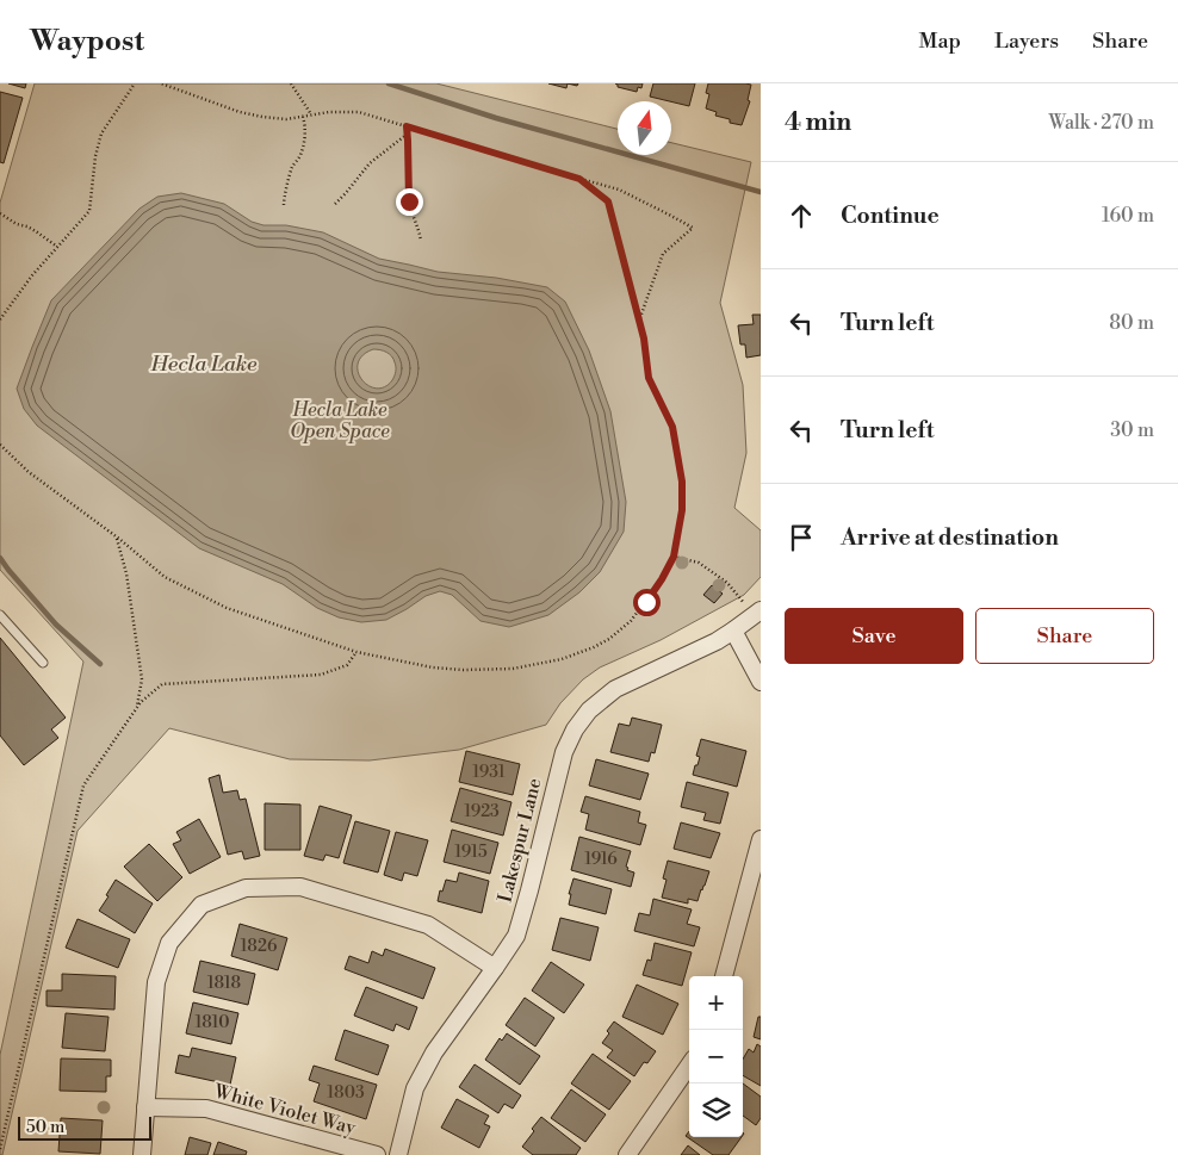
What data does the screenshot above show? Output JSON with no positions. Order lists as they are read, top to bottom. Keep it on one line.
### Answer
{"streets":{"street":["Lakespur Lane","White Violet Way"]},"water":["Hecla Lake"],"parks":["Hecla Lake Open Space"],"house_numbers":["1931","1923","1915","1916","1826","1818","1810","1803"],"scale_bar":"50 m","north":"top","page":{"header":"Waypost","nav":["Map","Layers","Share"],"heading":["4 min","Walk · 270 m"],"list":[["Continue","160 m"],["Turn left","80 m"],["Turn left","30 m"],"Arrive at destination"],"buttons":["Save","Share"],"map_buttons":["+","−"],"scale":"50 m"}}
